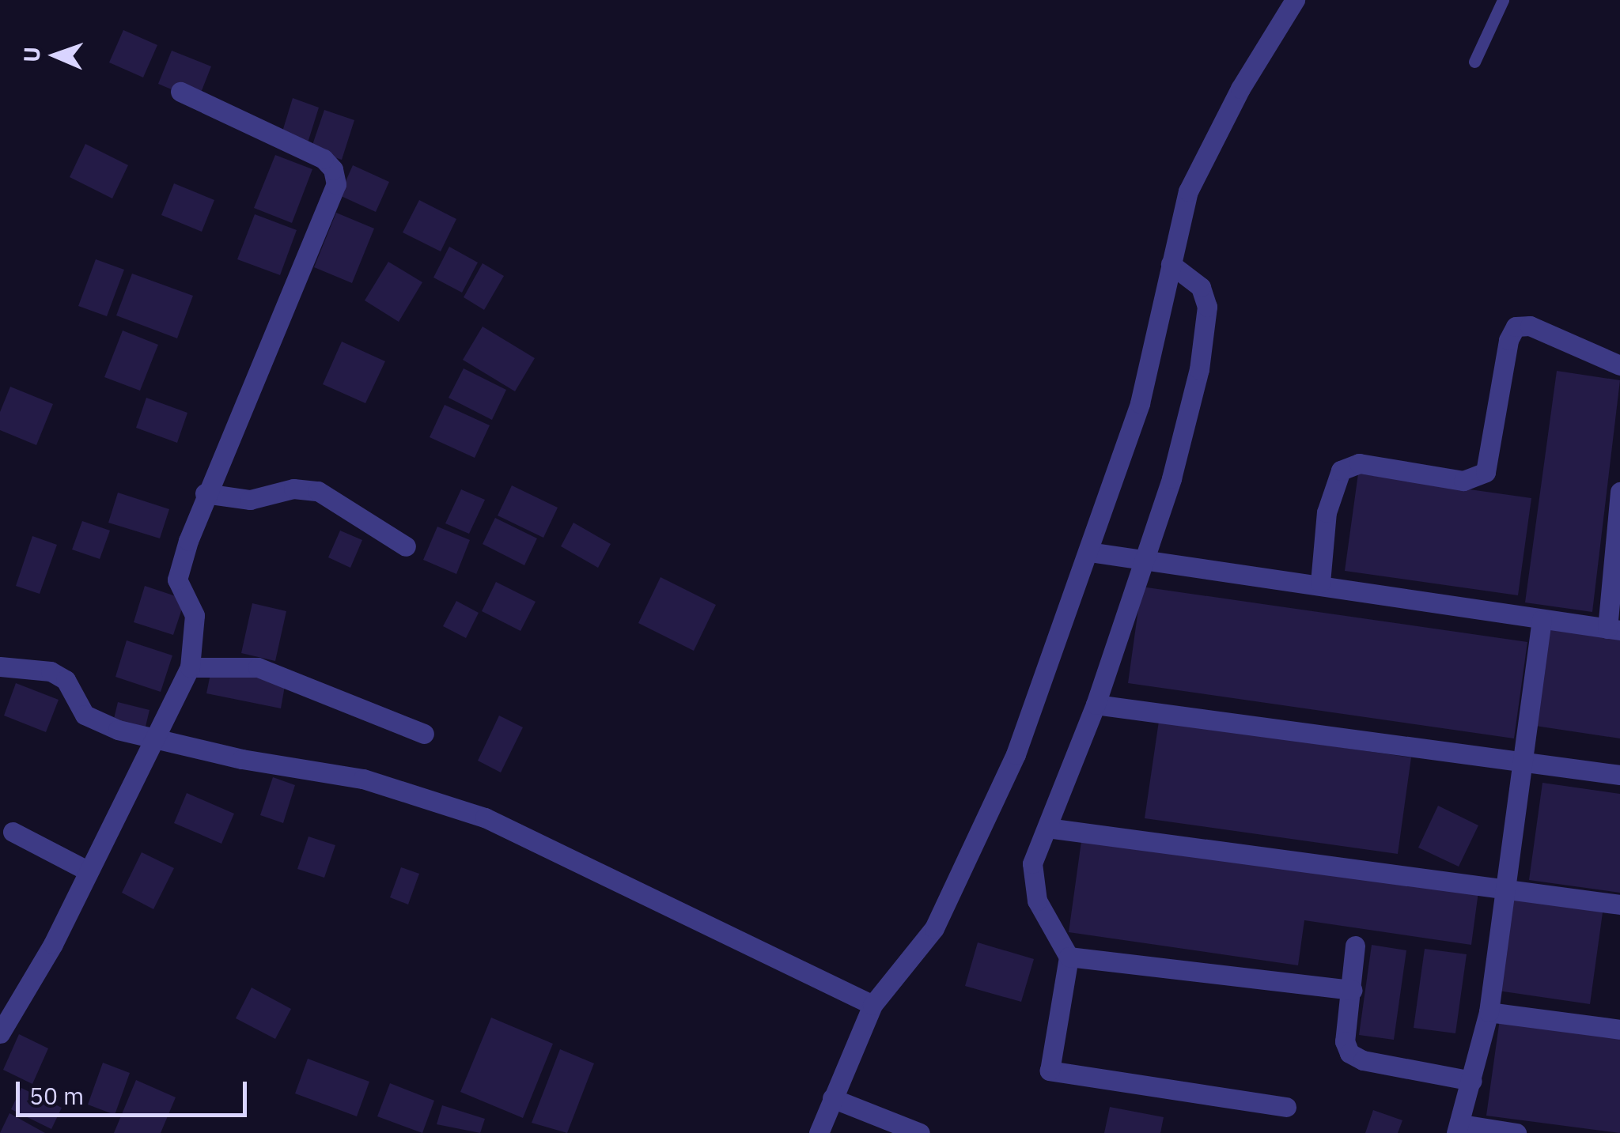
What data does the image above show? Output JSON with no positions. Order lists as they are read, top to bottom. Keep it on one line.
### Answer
{"scale_bar":"50 m","north":"left"}
